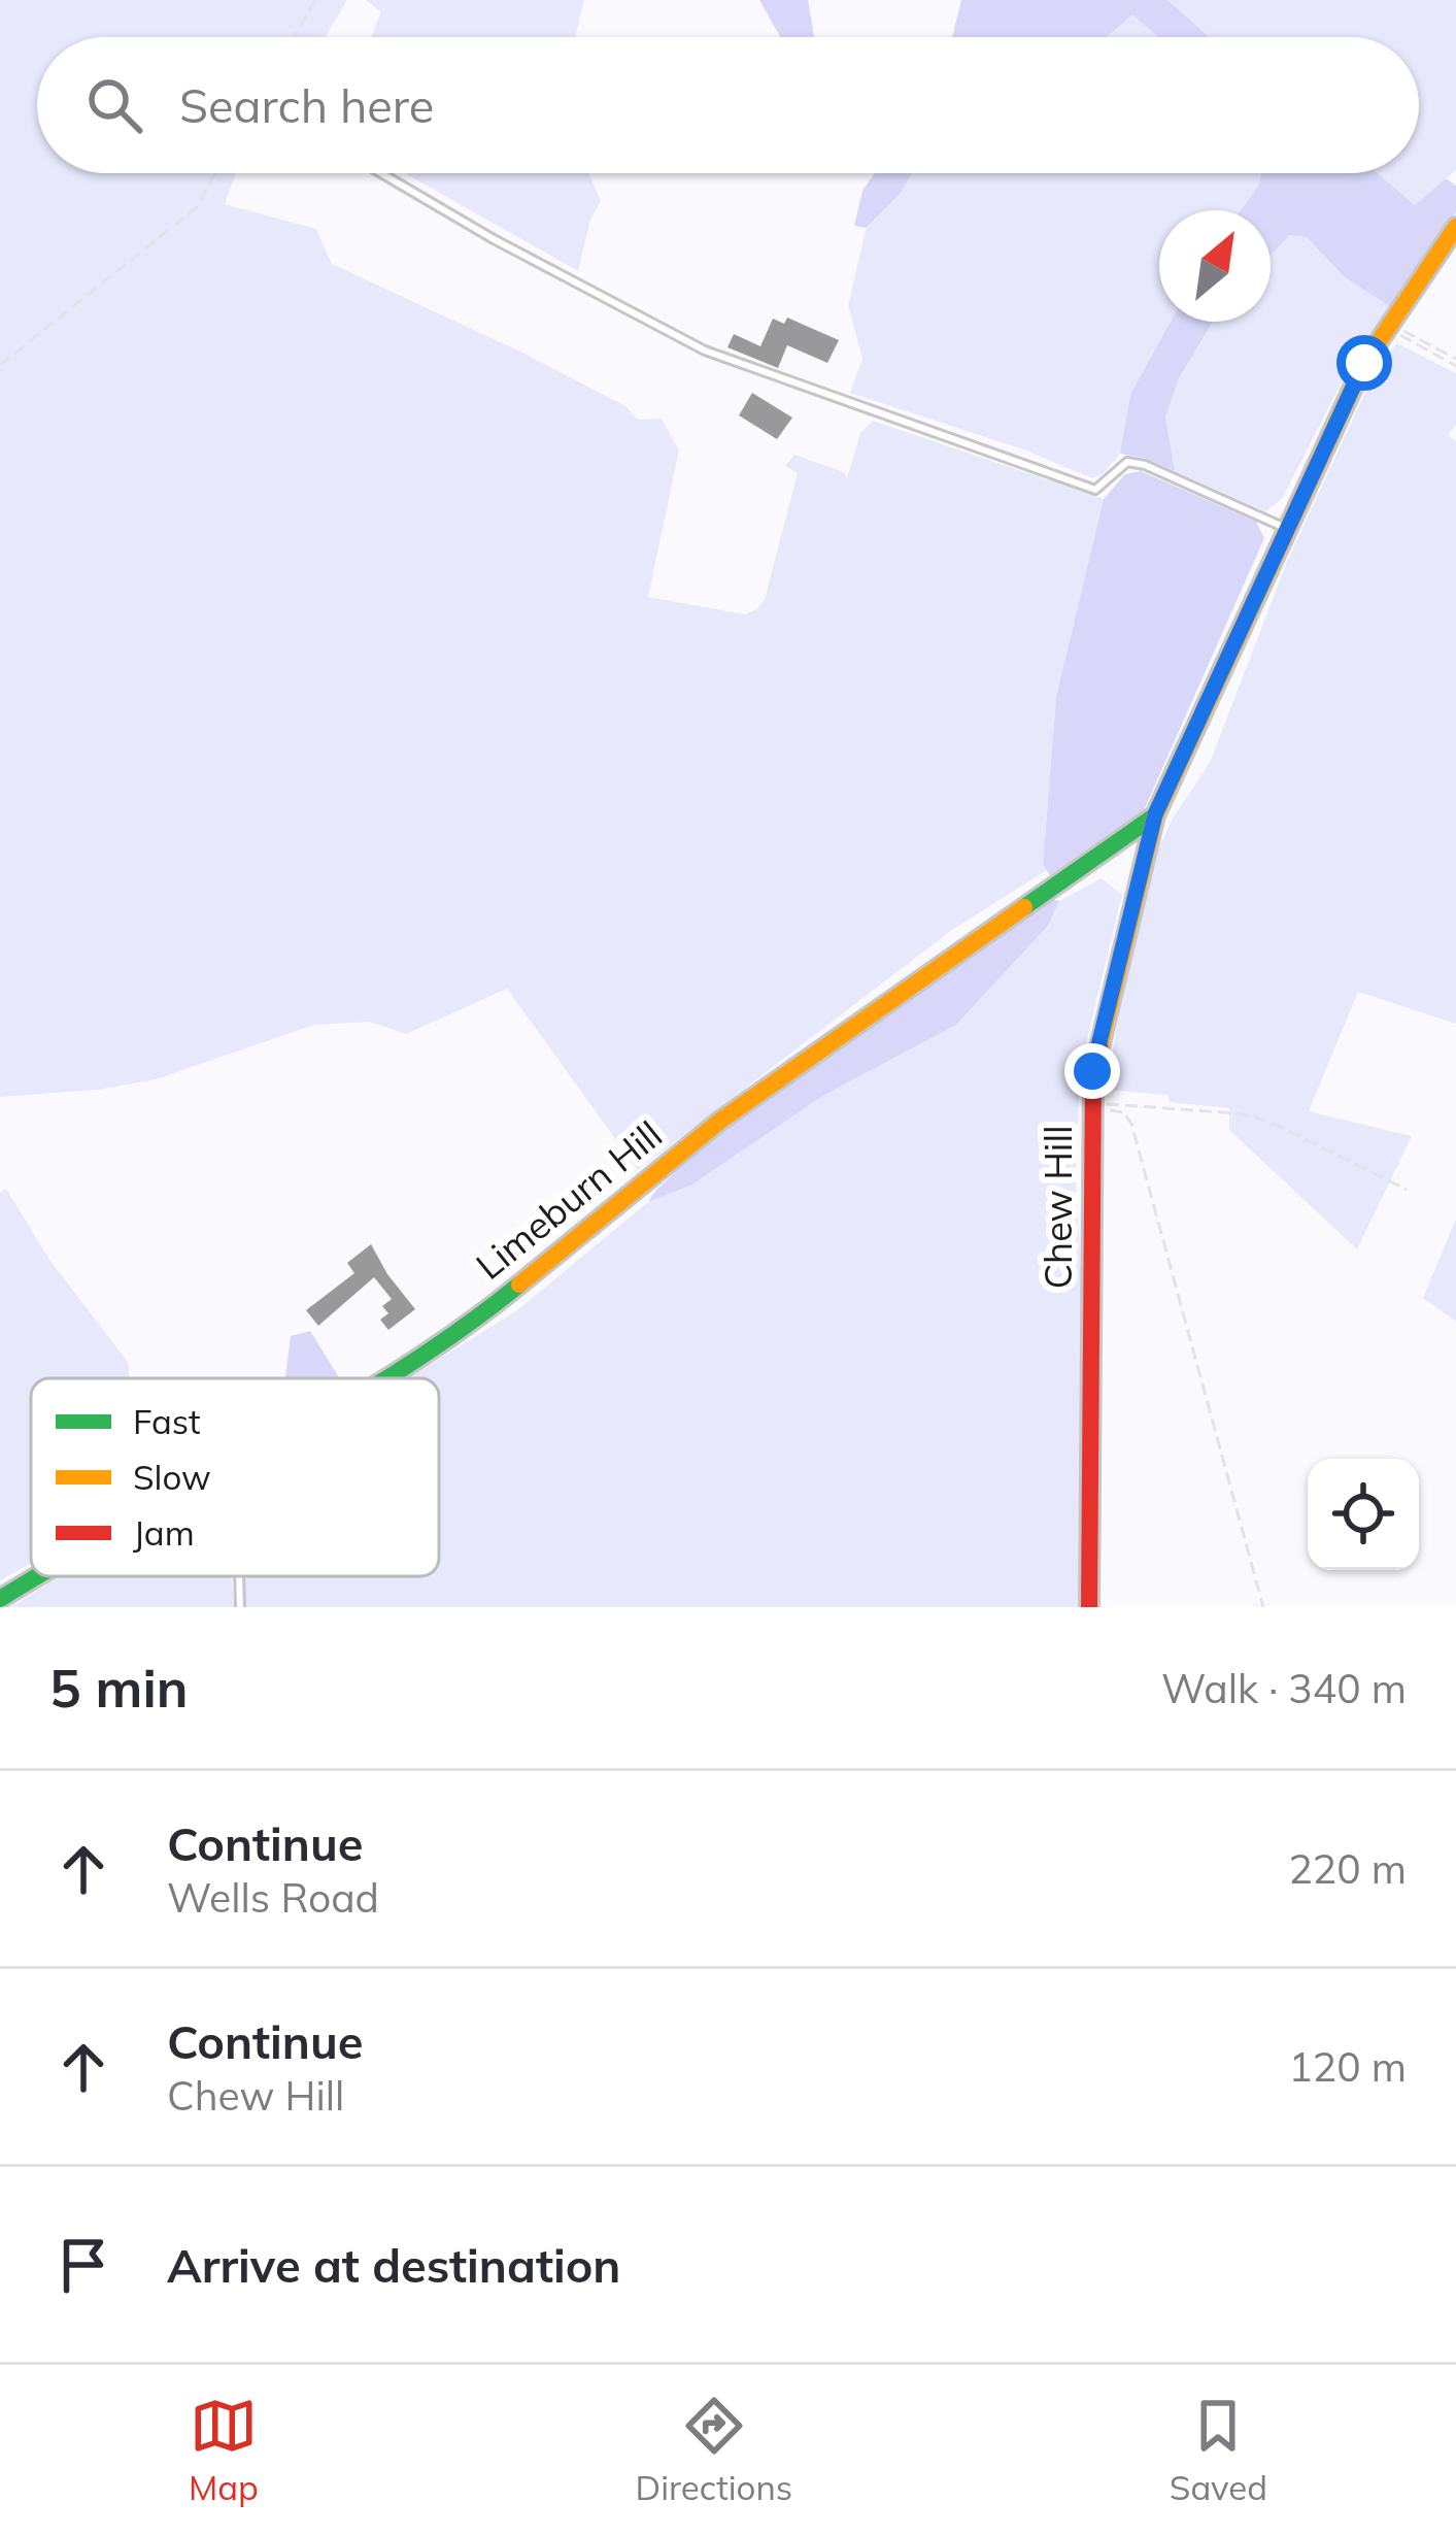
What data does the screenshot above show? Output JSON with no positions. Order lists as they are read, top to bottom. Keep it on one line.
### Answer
{"streets":{"street":["Limeburn Hill","Chew Hill"]},"crossings":[["Limeburn Hill","Chew Hill"]],"legend":["Fast","Slow","Jam"],"north":"top right","page":{"search":"Search here","heading":["5 min","Walk · 340 m"],"list":[["Continue","Wells Road","220 m"],["Continue","Chew Hill","120 m"],"Arrive at destination"],"nav":["Map","Directions","Saved"]}}
